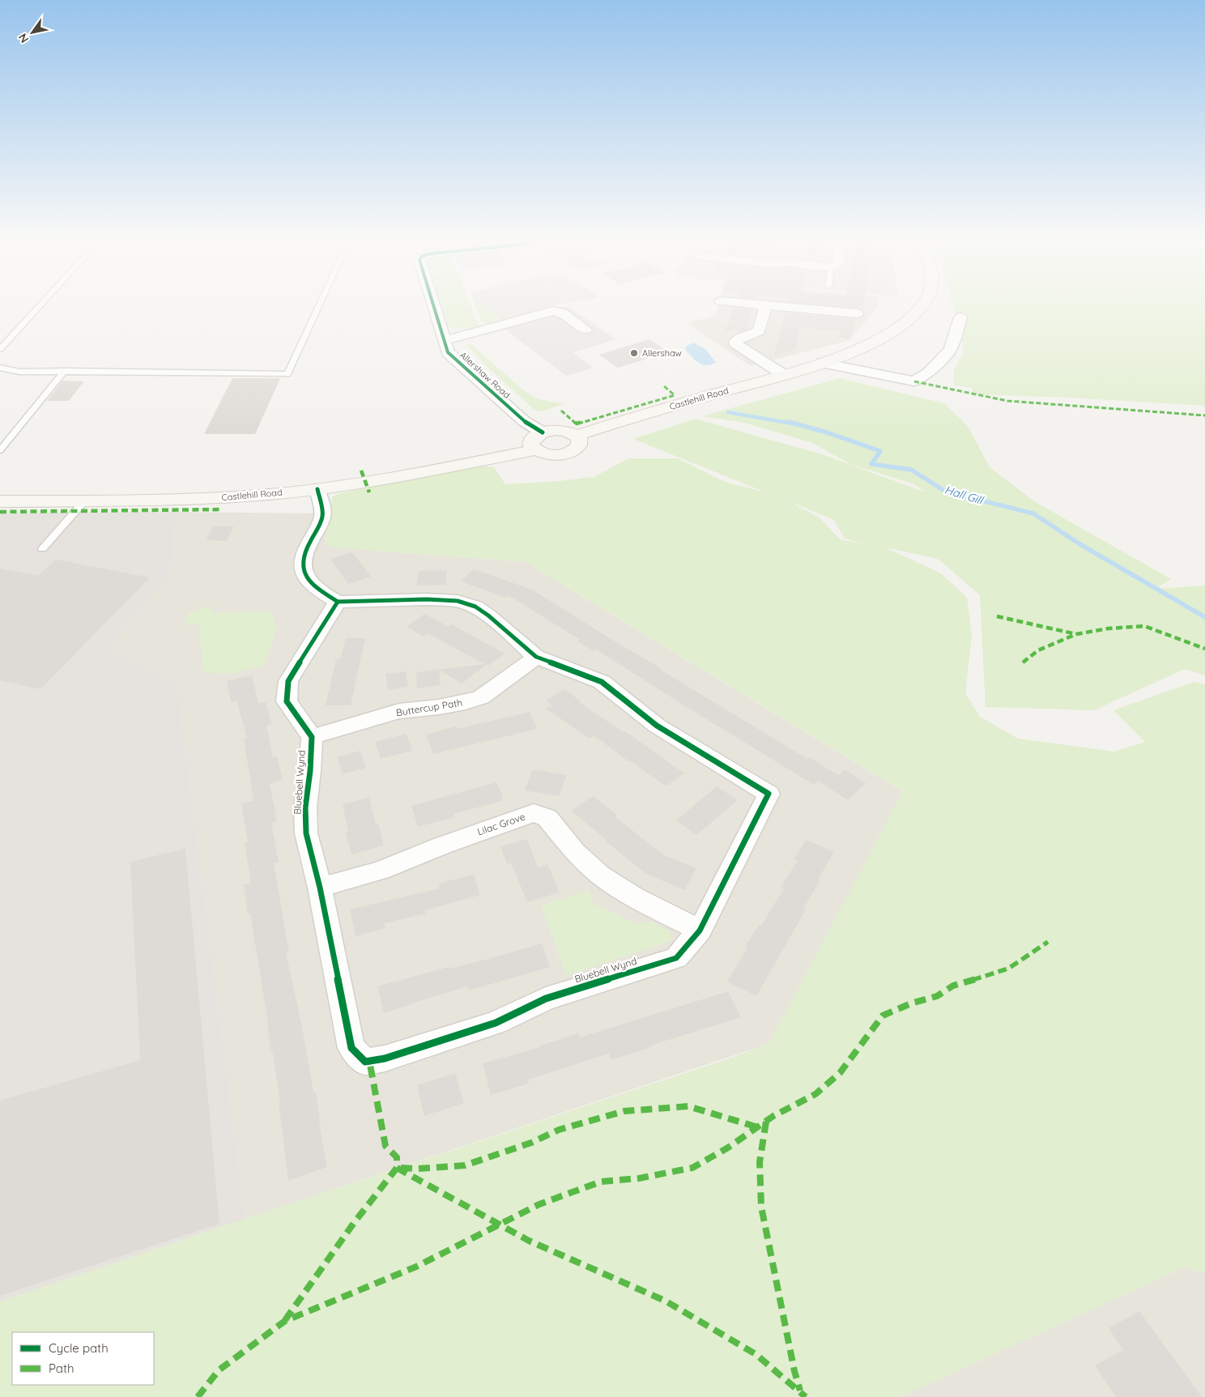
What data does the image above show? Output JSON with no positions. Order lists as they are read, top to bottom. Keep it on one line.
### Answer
{"streets":{"main road":["Castlehill Road"],"street":["Allershaw Road","Buttercup Path","Bluebell Wynd","Lilac Grove"]},"crossings":[["Allershaw Road","Castlehill Road"],["Buttercup Path","Bluebell Wynd"],["Bluebell Wynd","Lilac Grove"]],"water":["Hall Gill"],"places":["Allershaw"],"legend":["Cycle path","Path"],"north":"bottom left"}
